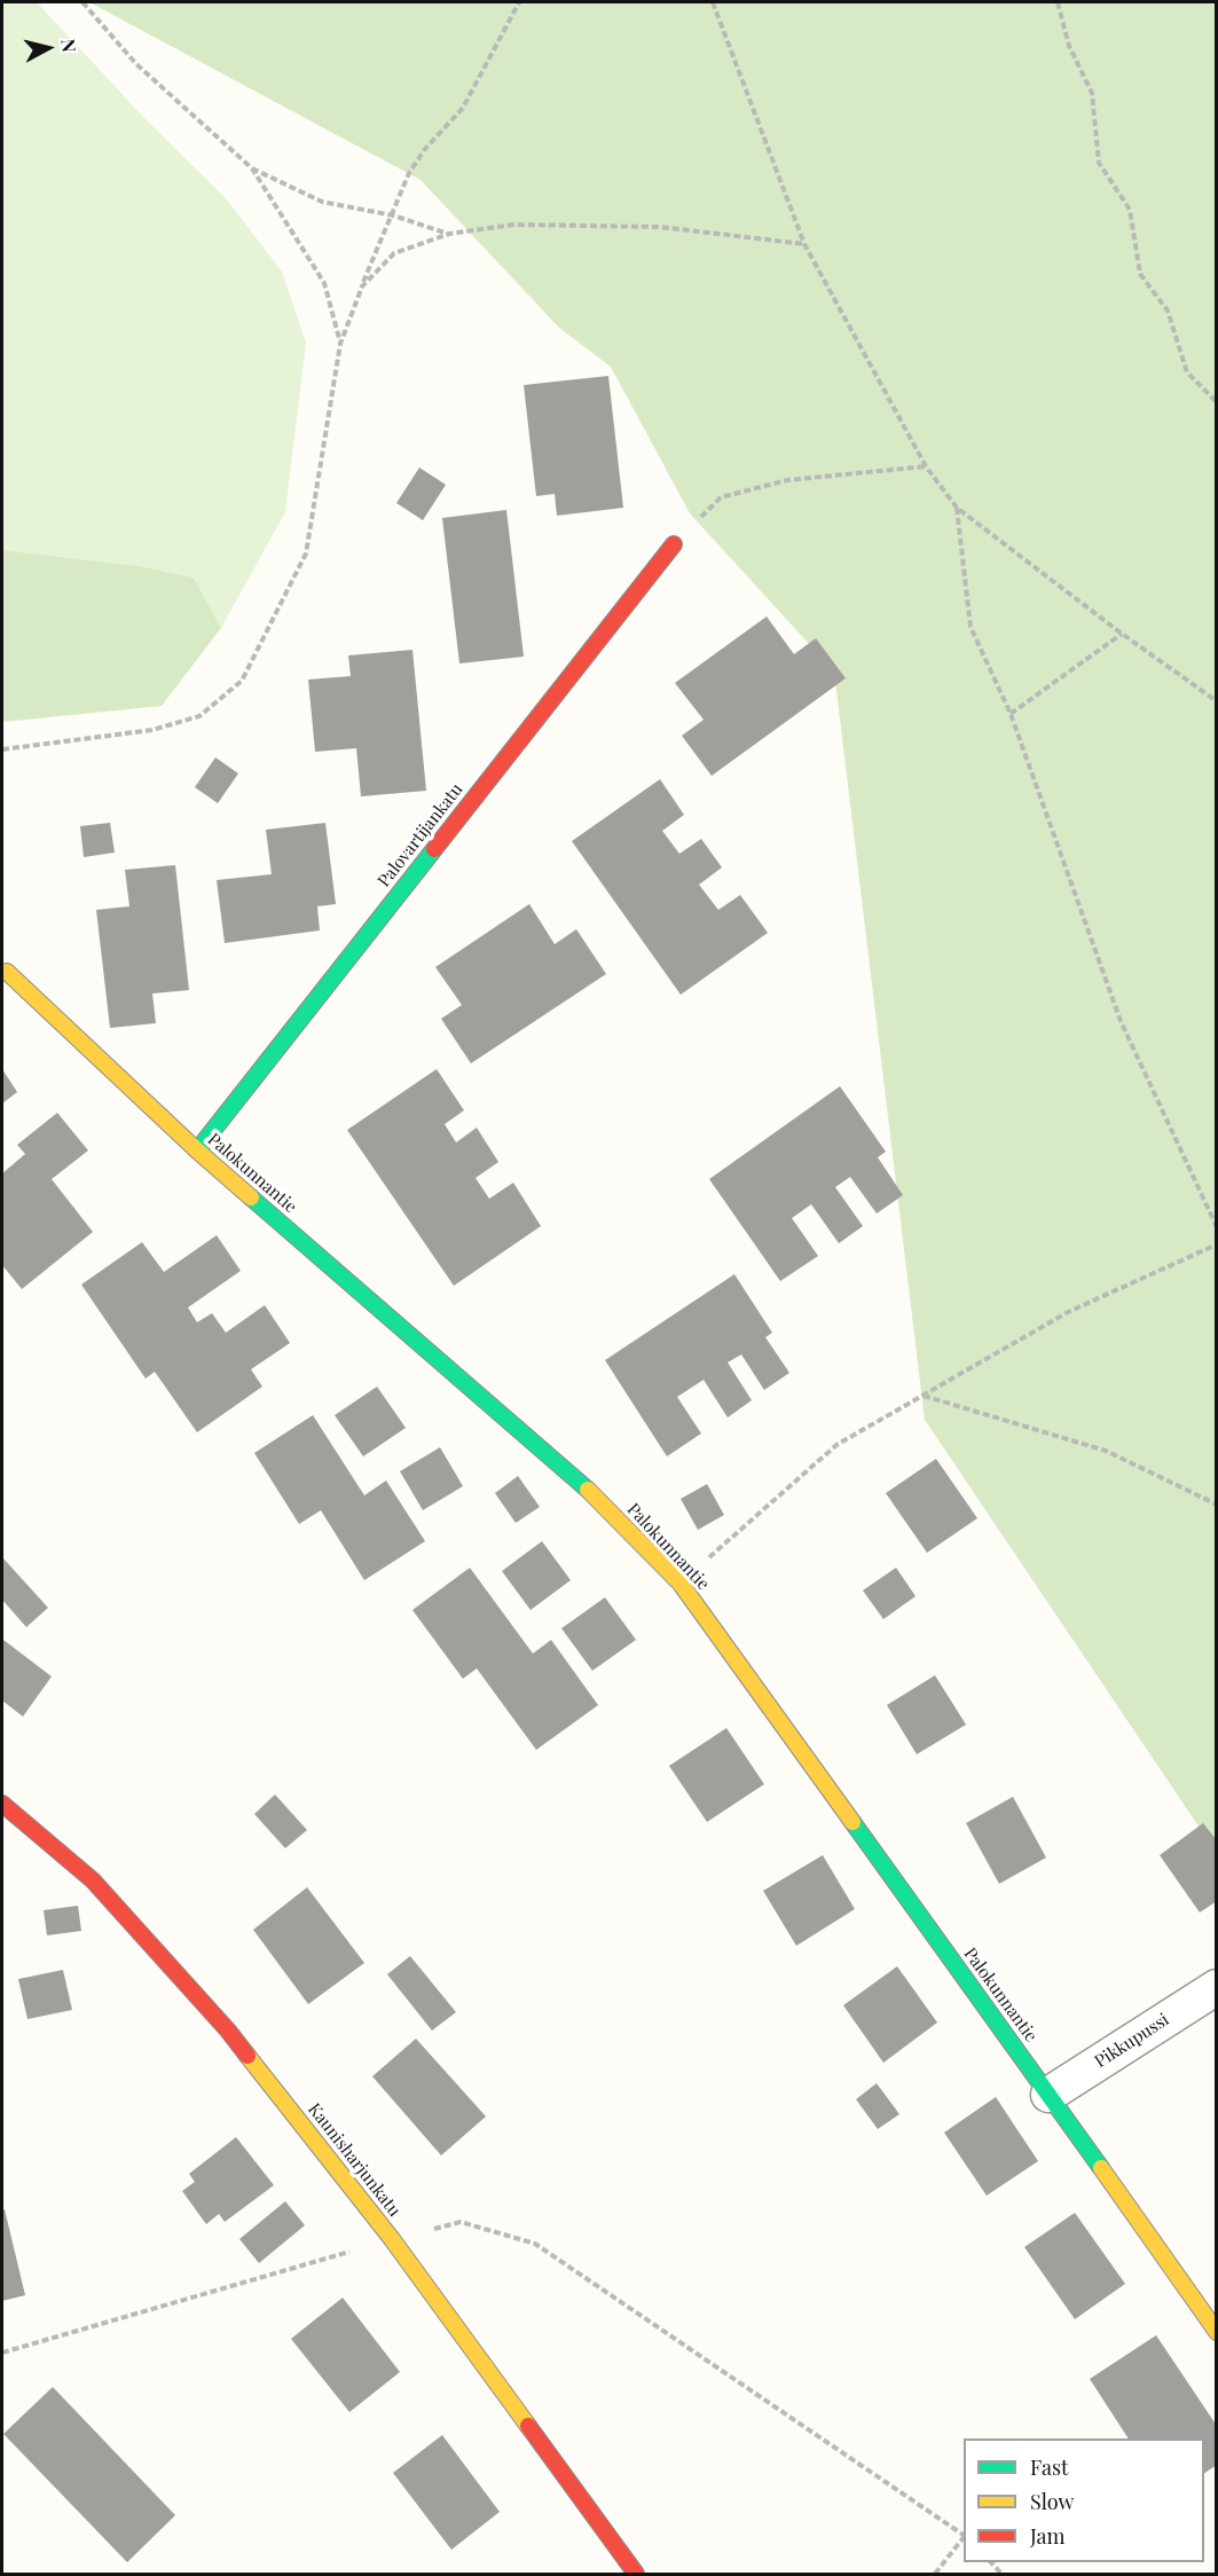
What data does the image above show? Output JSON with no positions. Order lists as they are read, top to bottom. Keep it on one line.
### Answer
{"streets":{"street":["Palovartijankatu","Palokunnantie","Pikkupussi","Kaunisharjunkatu"]},"crossings":[["Palovartijankatu","Palokunnantie"],["Palokunnantie","Pikkupussi"]],"legend":["Fast","Slow","Jam"],"north":"right"}
